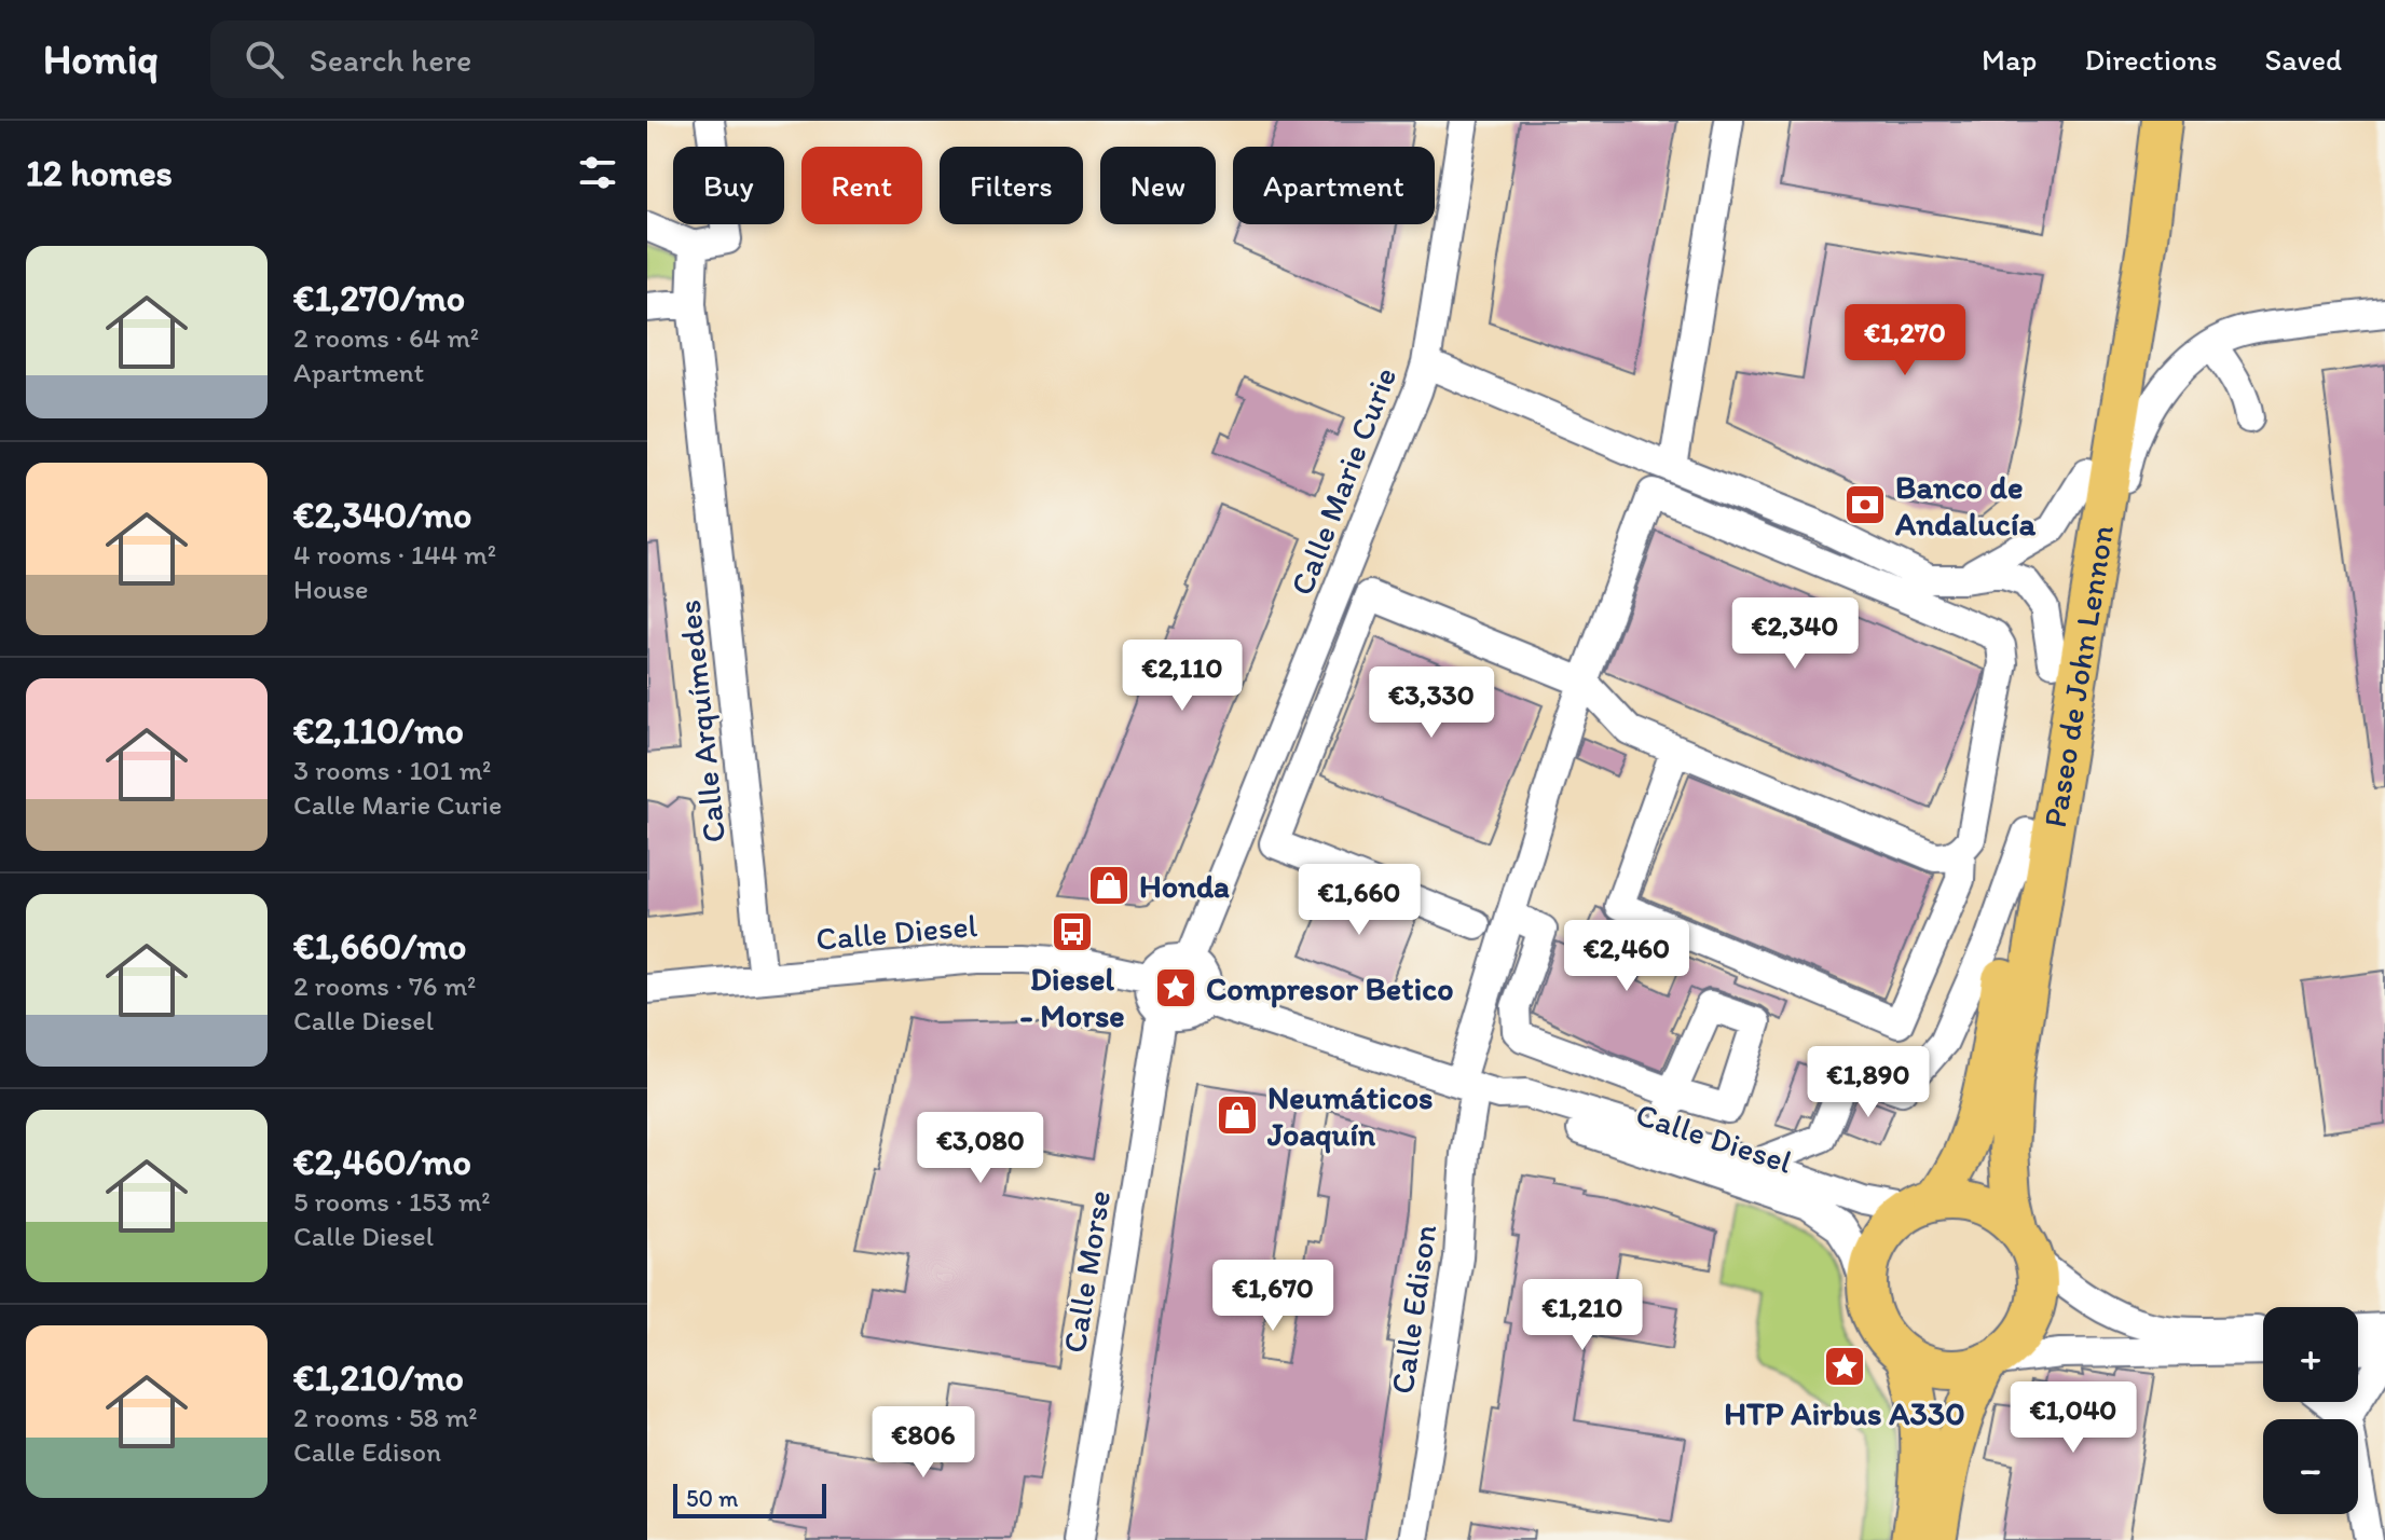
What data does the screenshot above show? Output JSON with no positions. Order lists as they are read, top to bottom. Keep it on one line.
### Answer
{"streets":{"highway":["Paseo de John Lennon"],"street":["Calle Marie Curie","Calle Arquímedes","Calle Diesel","Calle Morse","Calle Edison"]},"crossings":[["Calle Marie Curie","Calle Diesel"],["Calle Marie Curie","Calle Morse"],["Paseo de John Lennon","Calle Diesel"],["Calle Arquímedes","Calle Diesel"],["Calle Diesel","Calle Morse"],["Calle Diesel","Calle Edison"]],"places":{"bank":["Banco de Andalucía"],"shop":["Honda","Neumáticos Joaquín"],"bus stop":["Diesel - Morse"],"place":["Compresor Betico","HTP Airbus A330"]},"scale_bar":"50 m","page":{"header":"Homiq","search":"Search here","nav":["Map","Directions","Saved"],"heading":"12 homes","chip":["Buy","Rent","Filters","New","Apartment"],"list":[{"name":"€1,270/mo","note":"2 rooms · 64 m² · Apartment"},{"name":"€2,340/mo","note":"4 rooms · 144 m² · House"},{"name":"€2,110/mo","note":"3 rooms · 101 m² · Calle Marie Curie"},{"name":"€1,660/mo","note":"2 rooms · 76 m² · Calle Diesel"},{"name":"€2,460/mo","note":"5 rooms · 153 m² · Calle Diesel"},{"name":"€1,210/mo","note":"2 rooms · 58 m² · Calle Edison"}],"price":["€1,270","€2,340","€2,110","€3,330","€1,660","€2,460","€1,890","€3,080","€1,670","€1,210","€1,040","€806"],"map_buttons":["+","−"],"scale":"50 m"}}
